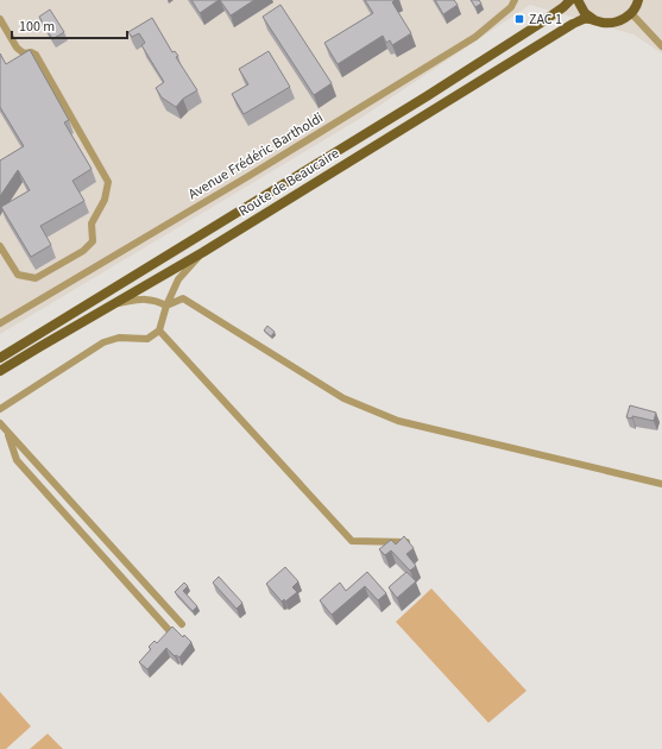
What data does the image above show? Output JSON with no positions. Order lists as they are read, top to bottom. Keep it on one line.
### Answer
{"streets":{"main road":["Route de Beaucaire"],"street":["Avenue Frédéric Bartholdi"]},"places":{"transit":["ZAC 1"]},"scale_bar":"100 m"}
